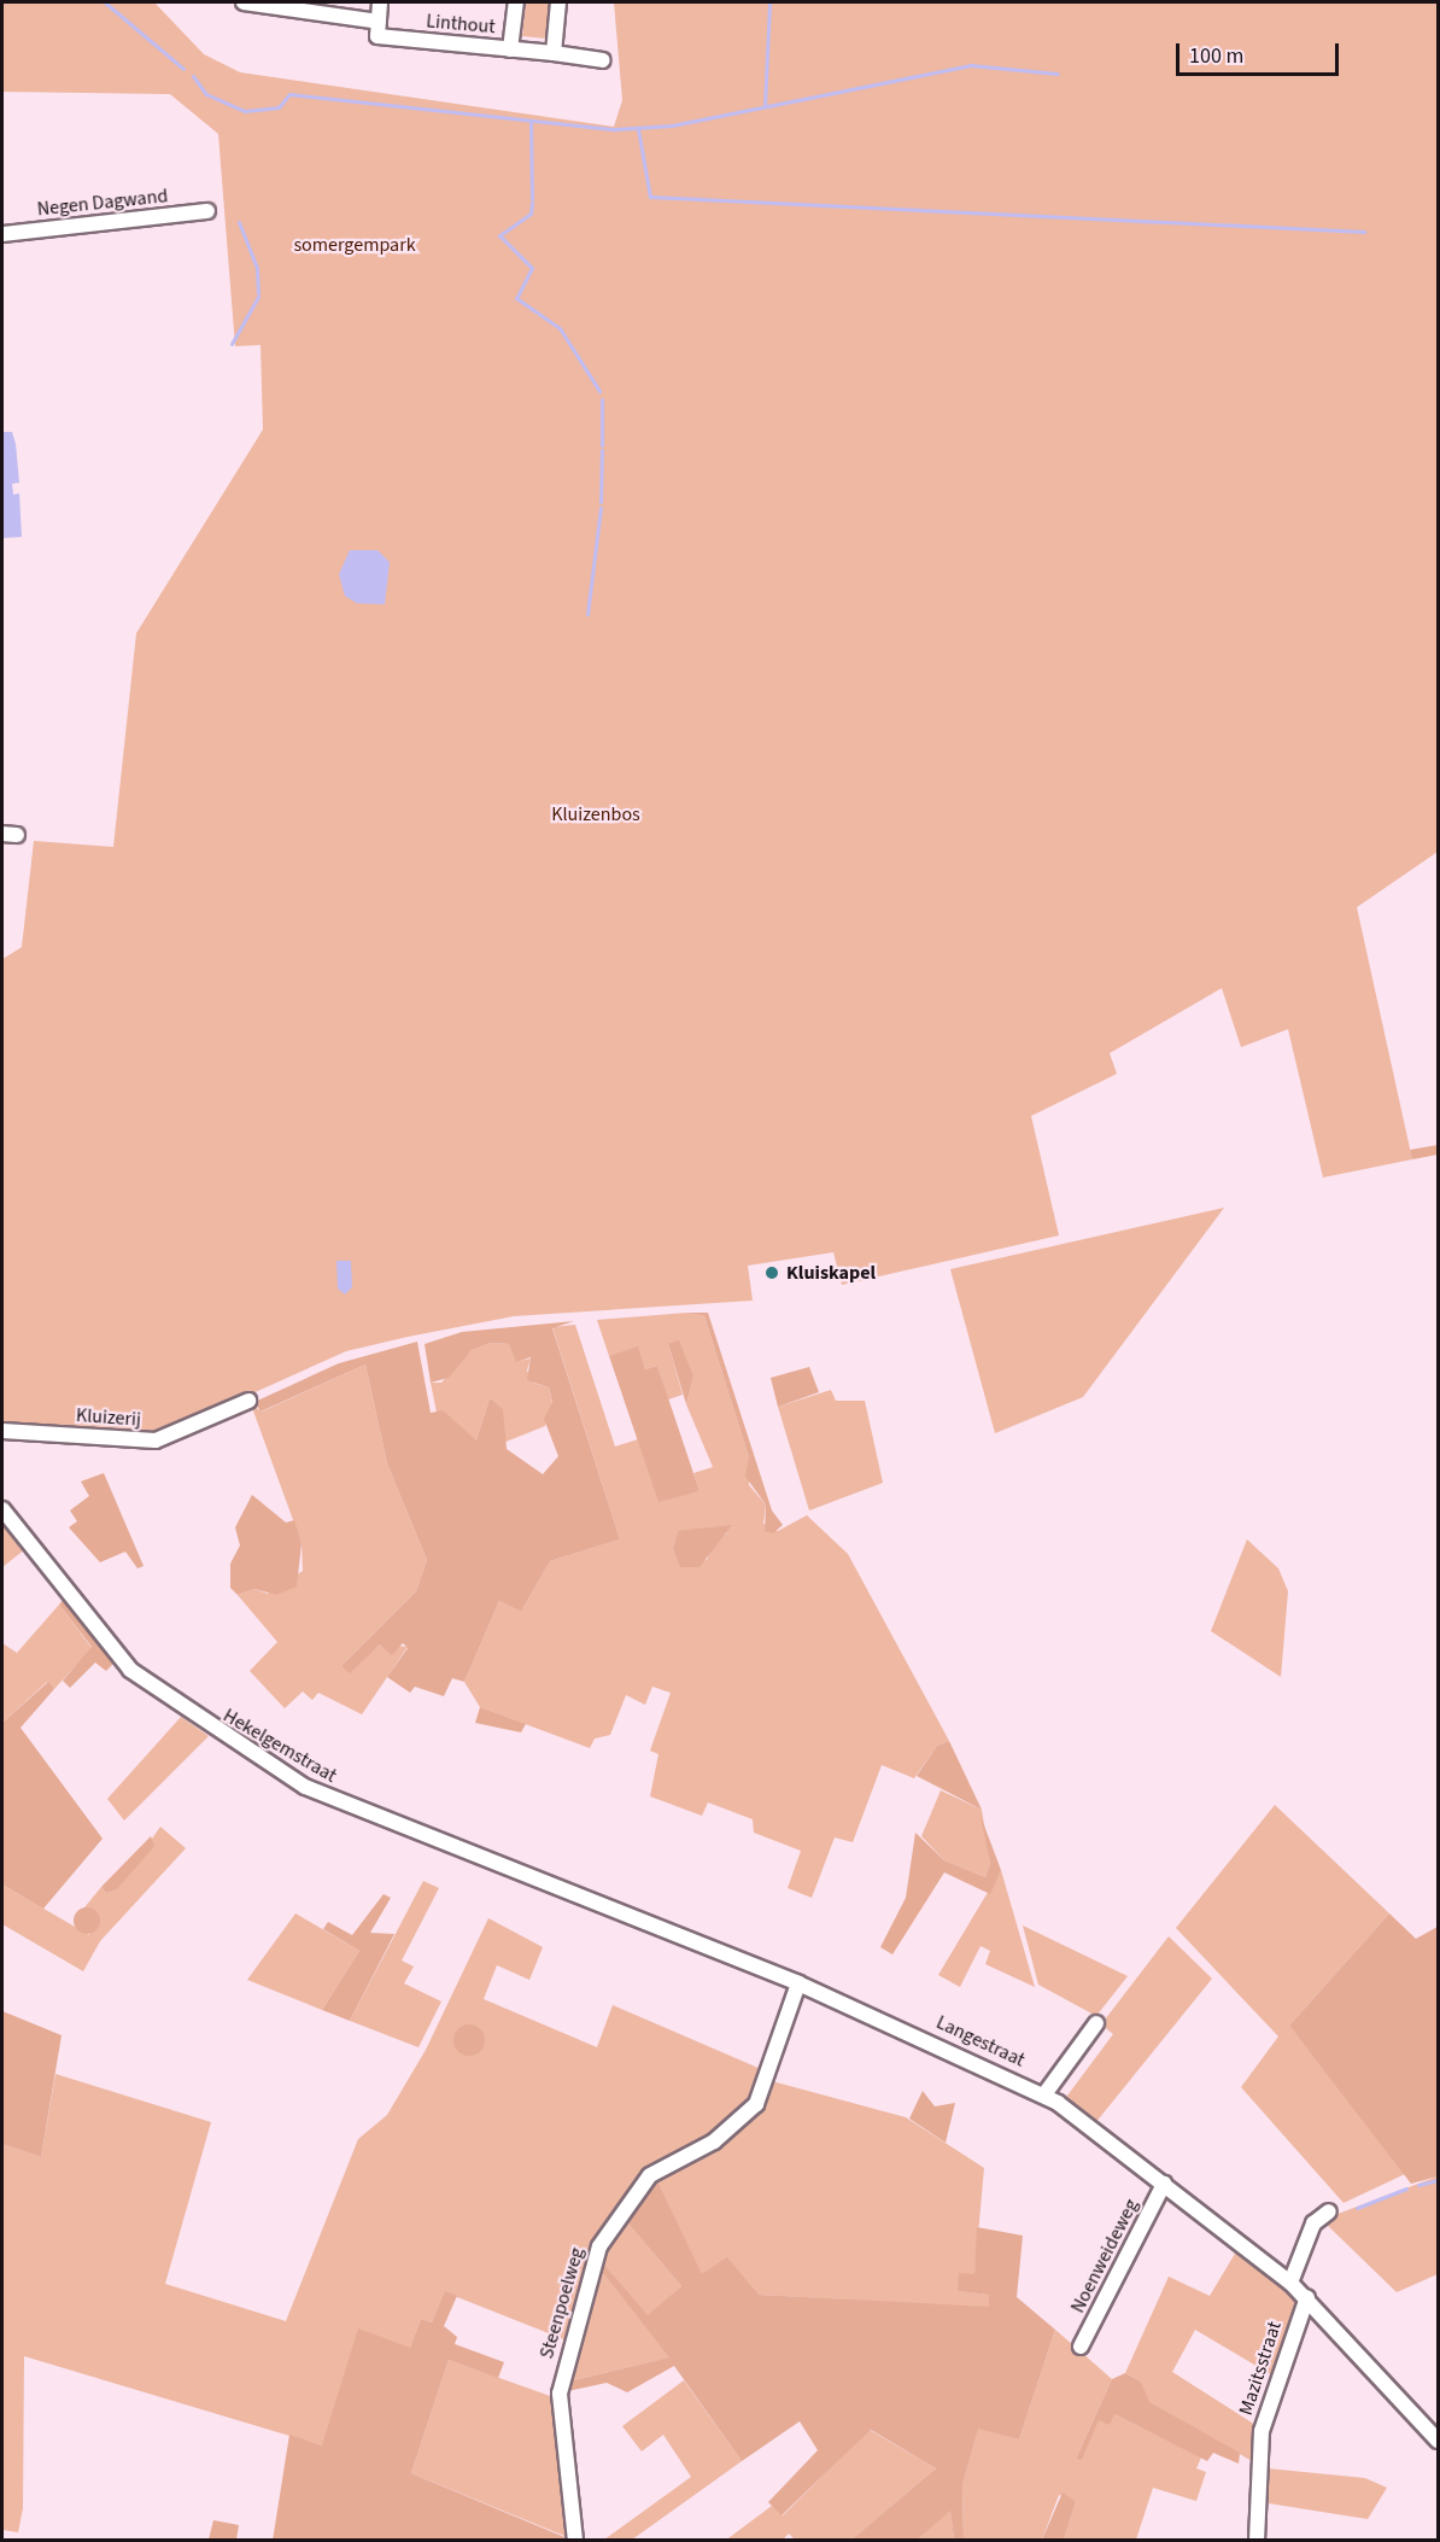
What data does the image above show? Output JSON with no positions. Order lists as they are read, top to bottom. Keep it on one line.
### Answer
{"streets":{"street":["Linthout","Negen Dagwand","Kluizerij","Hekelgemstraat","Langestraat","Noenweideweg","Steenpoelweg","Mazitsstraat"]},"crossings":[["Hekelgemstraat","Langestraat"],["Langestraat","Noenweideweg"],["Langestraat","Steenpoelweg"],["Langestraat","Mazitsstraat"]],"parks":["somergempark","Kluizenbos"],"places":["Kluiskapel"],"scale_bar":"100 m"}
